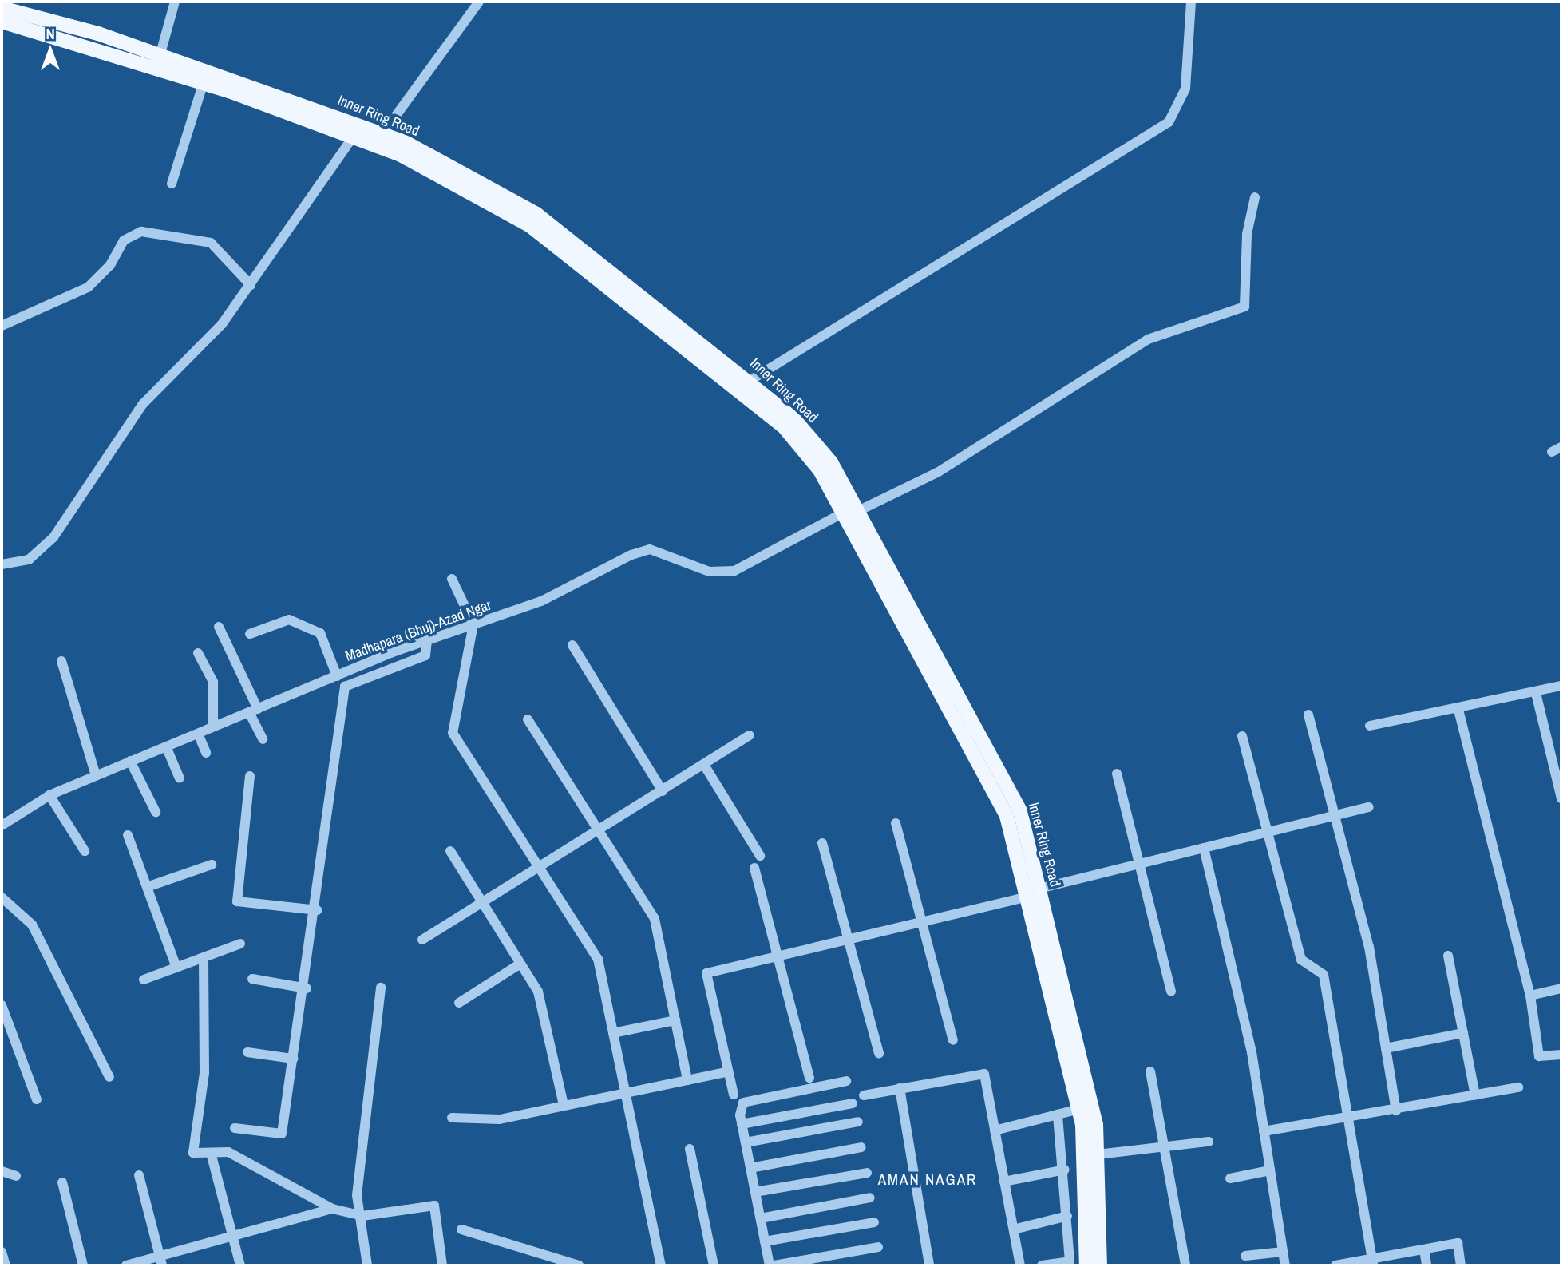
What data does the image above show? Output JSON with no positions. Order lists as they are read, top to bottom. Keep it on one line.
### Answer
{"streets":{"main road":["Inner Ring Road"],"street":["Madhapara (Bhuj)-Azad Ngar"]},"crossings":[["Inner Ring Road","Madhapara (Bhuj)-Azad Ngar"]],"districts":["AMAN NAGAR"],"north":"top"}
